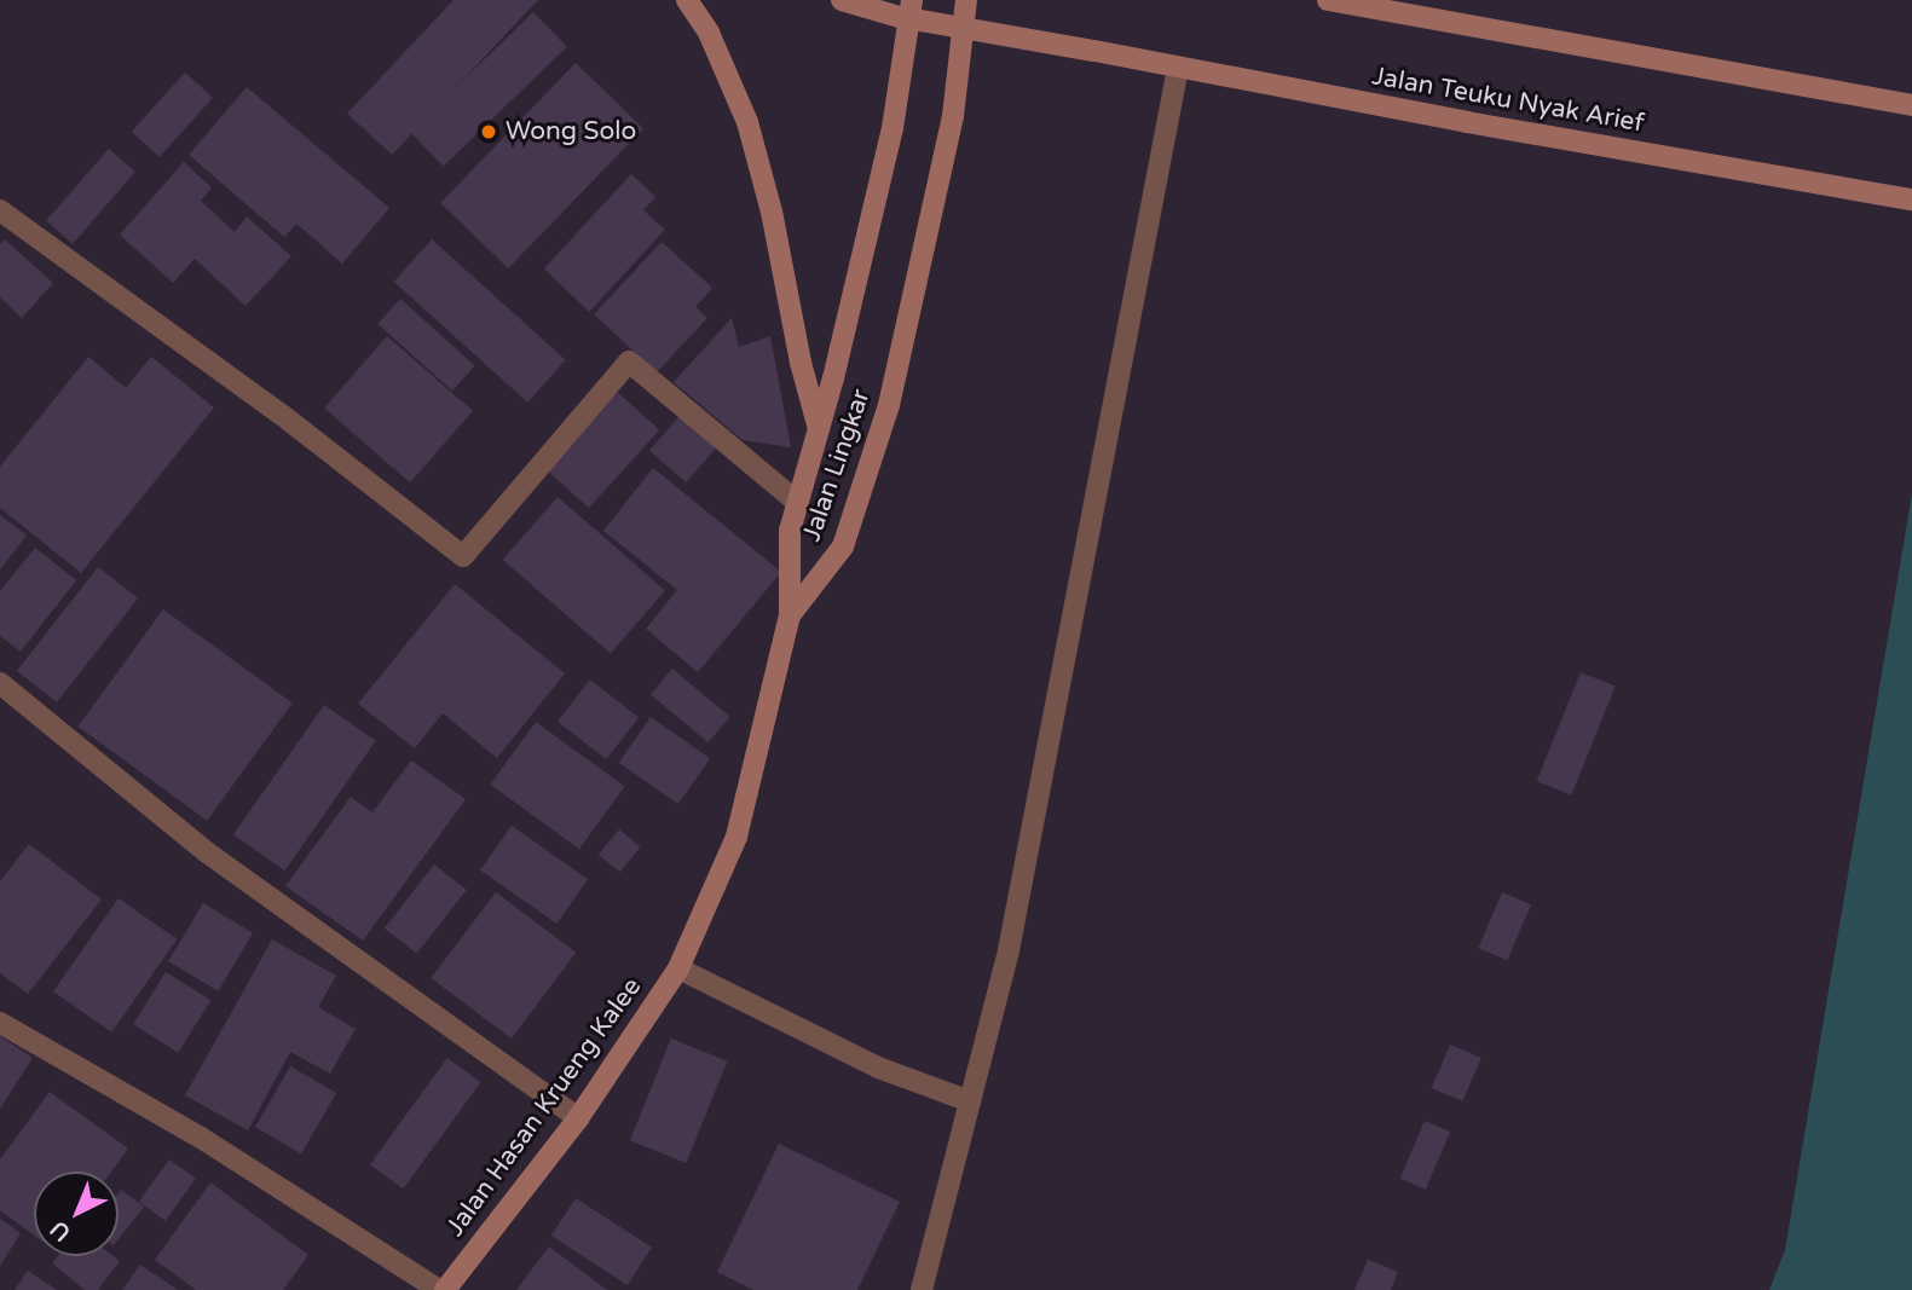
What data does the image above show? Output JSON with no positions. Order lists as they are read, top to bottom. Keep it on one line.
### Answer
{"streets":{"main road":["Jalan Teuku Nyak Arief","Jalan Lingkar","Jalan Hasan Krueng Kalee"]},"crossings":[["Jalan Lingkar","Jalan Hasan Krueng Kalee"]],"places":["Wong Solo"],"north":"bottom left"}
